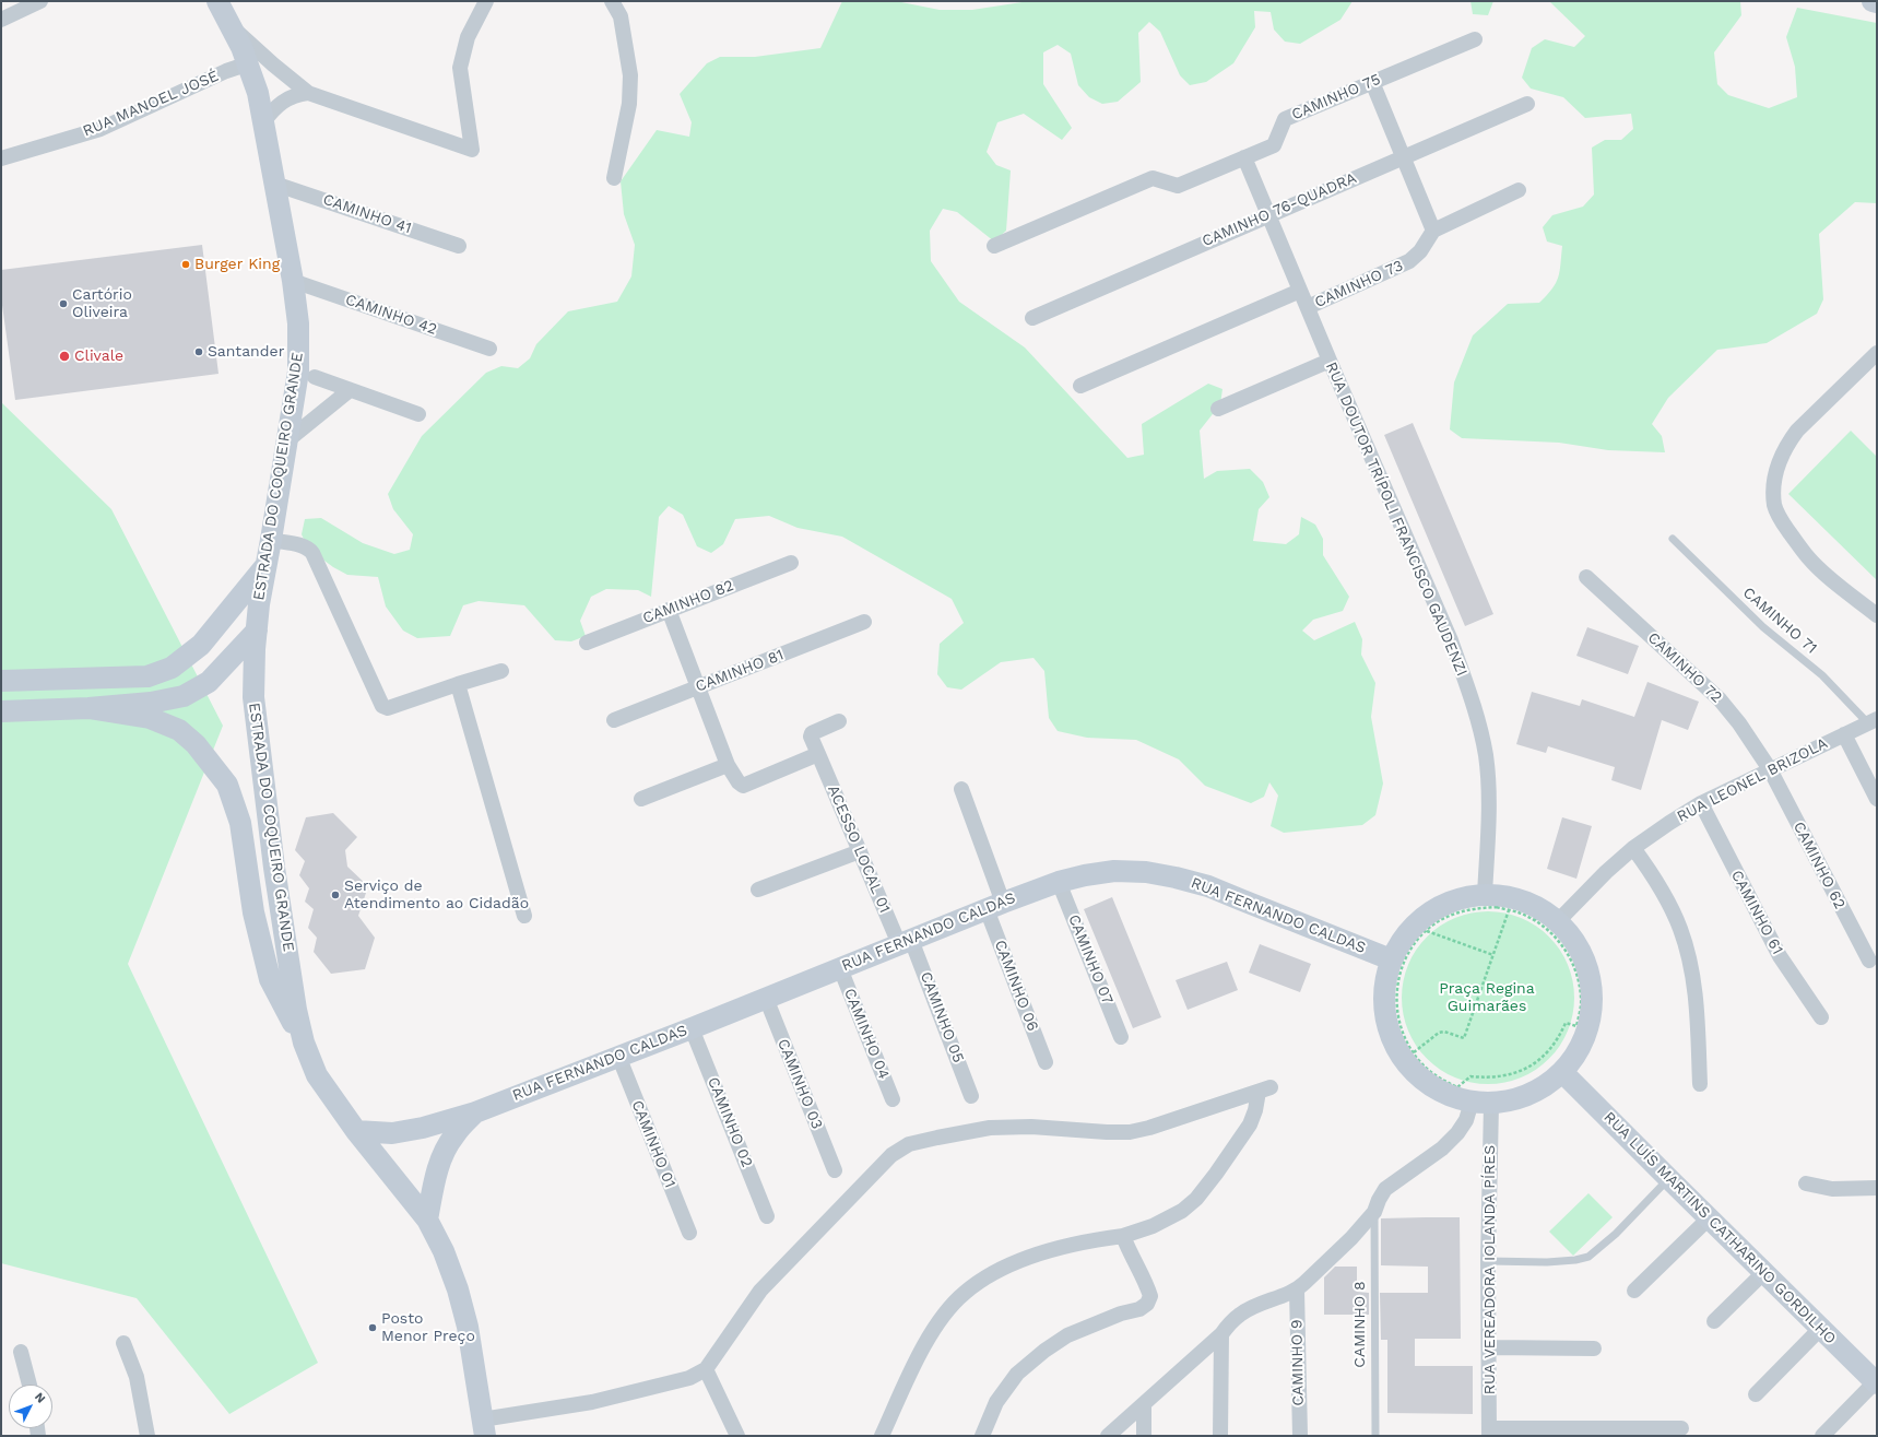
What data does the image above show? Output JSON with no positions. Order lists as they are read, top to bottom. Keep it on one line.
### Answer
{"streets":{"main road":["ESTRADA DO COQUEIRO GRANDE","RUA FERNANDO CALDAS","RUA LUÍS MARTINS CATHARINO GORDILHO"],"street":["CAMINHO 75","RUA MANOEL JOSÉ","CAMINHO 76-QUADRA","CAMINHO 41","CAMINHO 73","CAMINHO 42","RUA DOUTOR TRÍPOLI FRANCISCO GAUDENZI","CAMINHO 82","CAMINHO 72","CAMINHO 81","RUA LEONEL BRIZOLA","ACESSO LOCAL 01","CAMINHO 62","CAMINHO 61","CAMINHO 07","CAMINHO 06","CAMINHO 05","CAMINHO 04","CAMINHO 03","CAMINHO 02","CAMINHO 01","RUA VEREADORA IOLANDA PÍRES","CAMINHO 9"],"lane":["CAMINHO 71","CAMINHO 8"]},"crossings":[["CAMINHO 75","RUA DOUTOR TRÍPOLI FRANCISCO GAUDENZI"],["RUA MANOEL JOSÉ","ESTRADA DO COQUEIRO GRANDE"],["CAMINHO 76-QUADRA","RUA DOUTOR TRÍPOLI FRANCISCO GAUDENZI"],["CAMINHO 41","ESTRADA DO COQUEIRO GRANDE"],["CAMINHO 73","RUA DOUTOR TRÍPOLI FRANCISCO GAUDENZI"],["CAMINHO 42","ESTRADA DO COQUEIRO GRANDE"],["ESTRADA DO COQUEIRO GRANDE","RUA FERNANDO CALDAS"],["CAMINHO 71","RUA LEONEL BRIZOLA"],["CAMINHO 72","RUA LEONEL BRIZOLA"],["CAMINHO 72","CAMINHO 62"],["RUA LEONEL BRIZOLA","CAMINHO 62"],["RUA LEONEL BRIZOLA","CAMINHO 61"],["ACESSO LOCAL 01","RUA FERNANDO CALDAS"],["ACESSO LOCAL 01","CAMINHO 05"],["RUA FERNANDO CALDAS","CAMINHO 07"],["RUA FERNANDO CALDAS","CAMINHO 06"],["RUA FERNANDO CALDAS","CAMINHO 05"],["RUA FERNANDO CALDAS","CAMINHO 04"],["RUA FERNANDO CALDAS","CAMINHO 03"],["RUA FERNANDO CALDAS","CAMINHO 02"],["RUA FERNANDO CALDAS","CAMINHO 01"]],"parks":["Praça Regina Guimarães"],"places":["Burger King","Cartório Oliveira","Santander","Clivale","Serviço de Atendimento ao Cidadão","Posto Menor Preço"],"north":"top right"}
